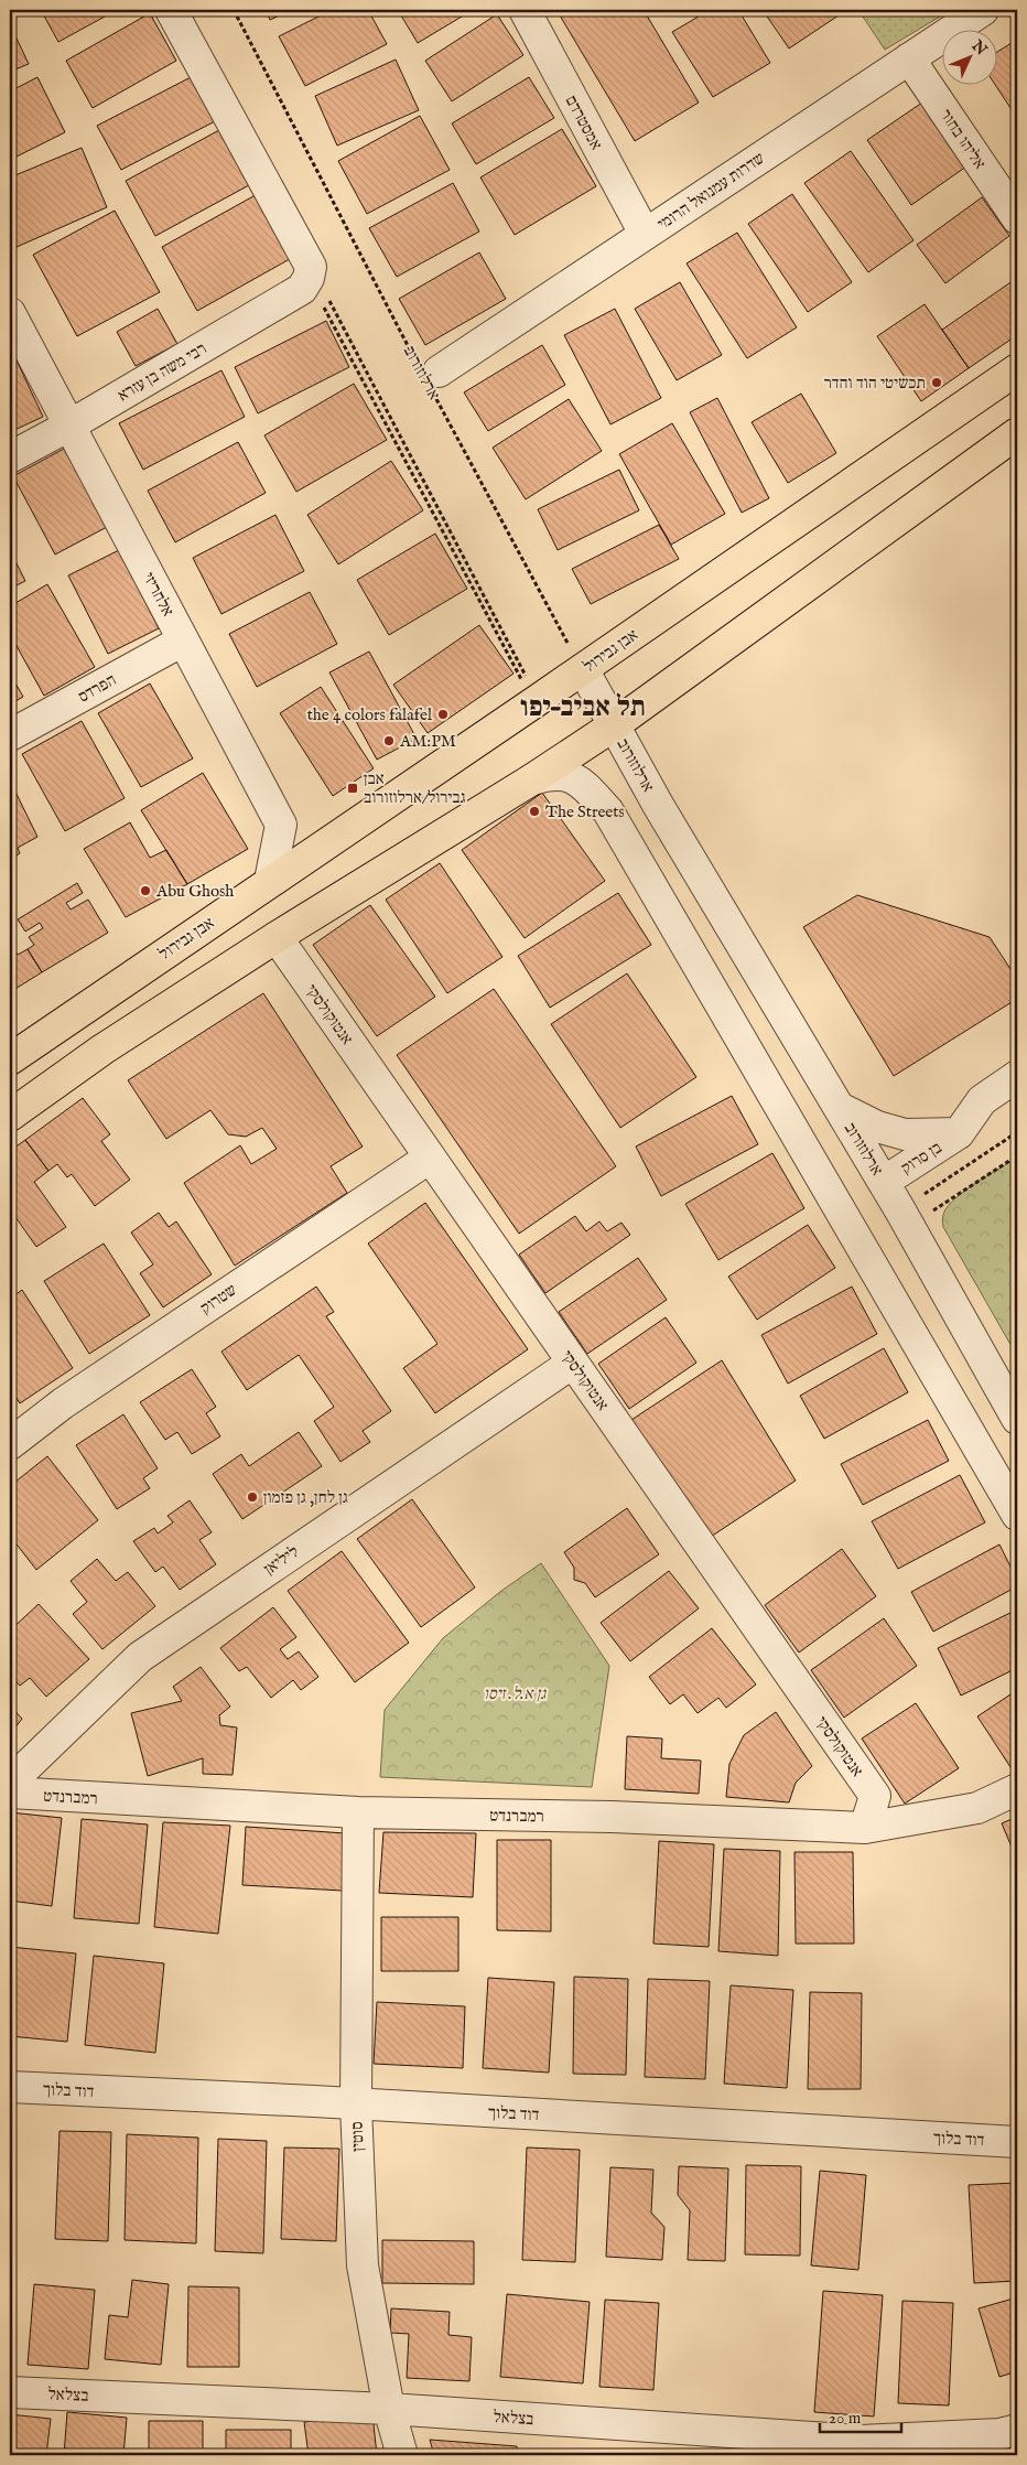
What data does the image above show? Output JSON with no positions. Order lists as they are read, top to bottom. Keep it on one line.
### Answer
{"streets":{"main road":["אבן גבירול"],"street":["אמסטרדם","אליהו בחור","שדרות עמנואל הרומי","רבי משה בן עזרא","ארלוזורוב","אלחריזי","הפרדס","אנטוקולסקי","בן סרוק","שטרוק","ליליאן","רמברנדט","דוד בלוך","סוטין","בצלאל"]},"crossings":[["אמסטרדם","שדרות עמנואל הרומי"],["אליהו בחור","שדרות עמנואל הרומי"],["שדרות עמנואל הרומי","ארלוזורוב"],["רבי משה בן עזרא","אלחריזי"],["ארלוזורוב","אבן גבירול"],["ארלוזורוב","בן סרוק"],["אלחריזי","אבן גבירול"],["אלחריזי","הפרדס"],["אנטוקולסקי","שטרוק"],["אנטוקולסקי","ליליאן"],["אנטוקולסקי","רמברנדט"],["רמברנדט","סוטין"],["דוד בלוך","סוטין"],["סוטין","בצלאל"]],"districts":["תל אביב–יפו"],"parks":["גן א.ל. זיסו"],"places":{"other":["תכשיטי הוד והדר","the 4 colors falafel","AM:PM","The Streets","Abu Ghosh","גן לחן, גן פזמון"],"transit":["אבן גבירול/ארלוזורוב"]},"scale_bar":"20 m","north":"top right"}
